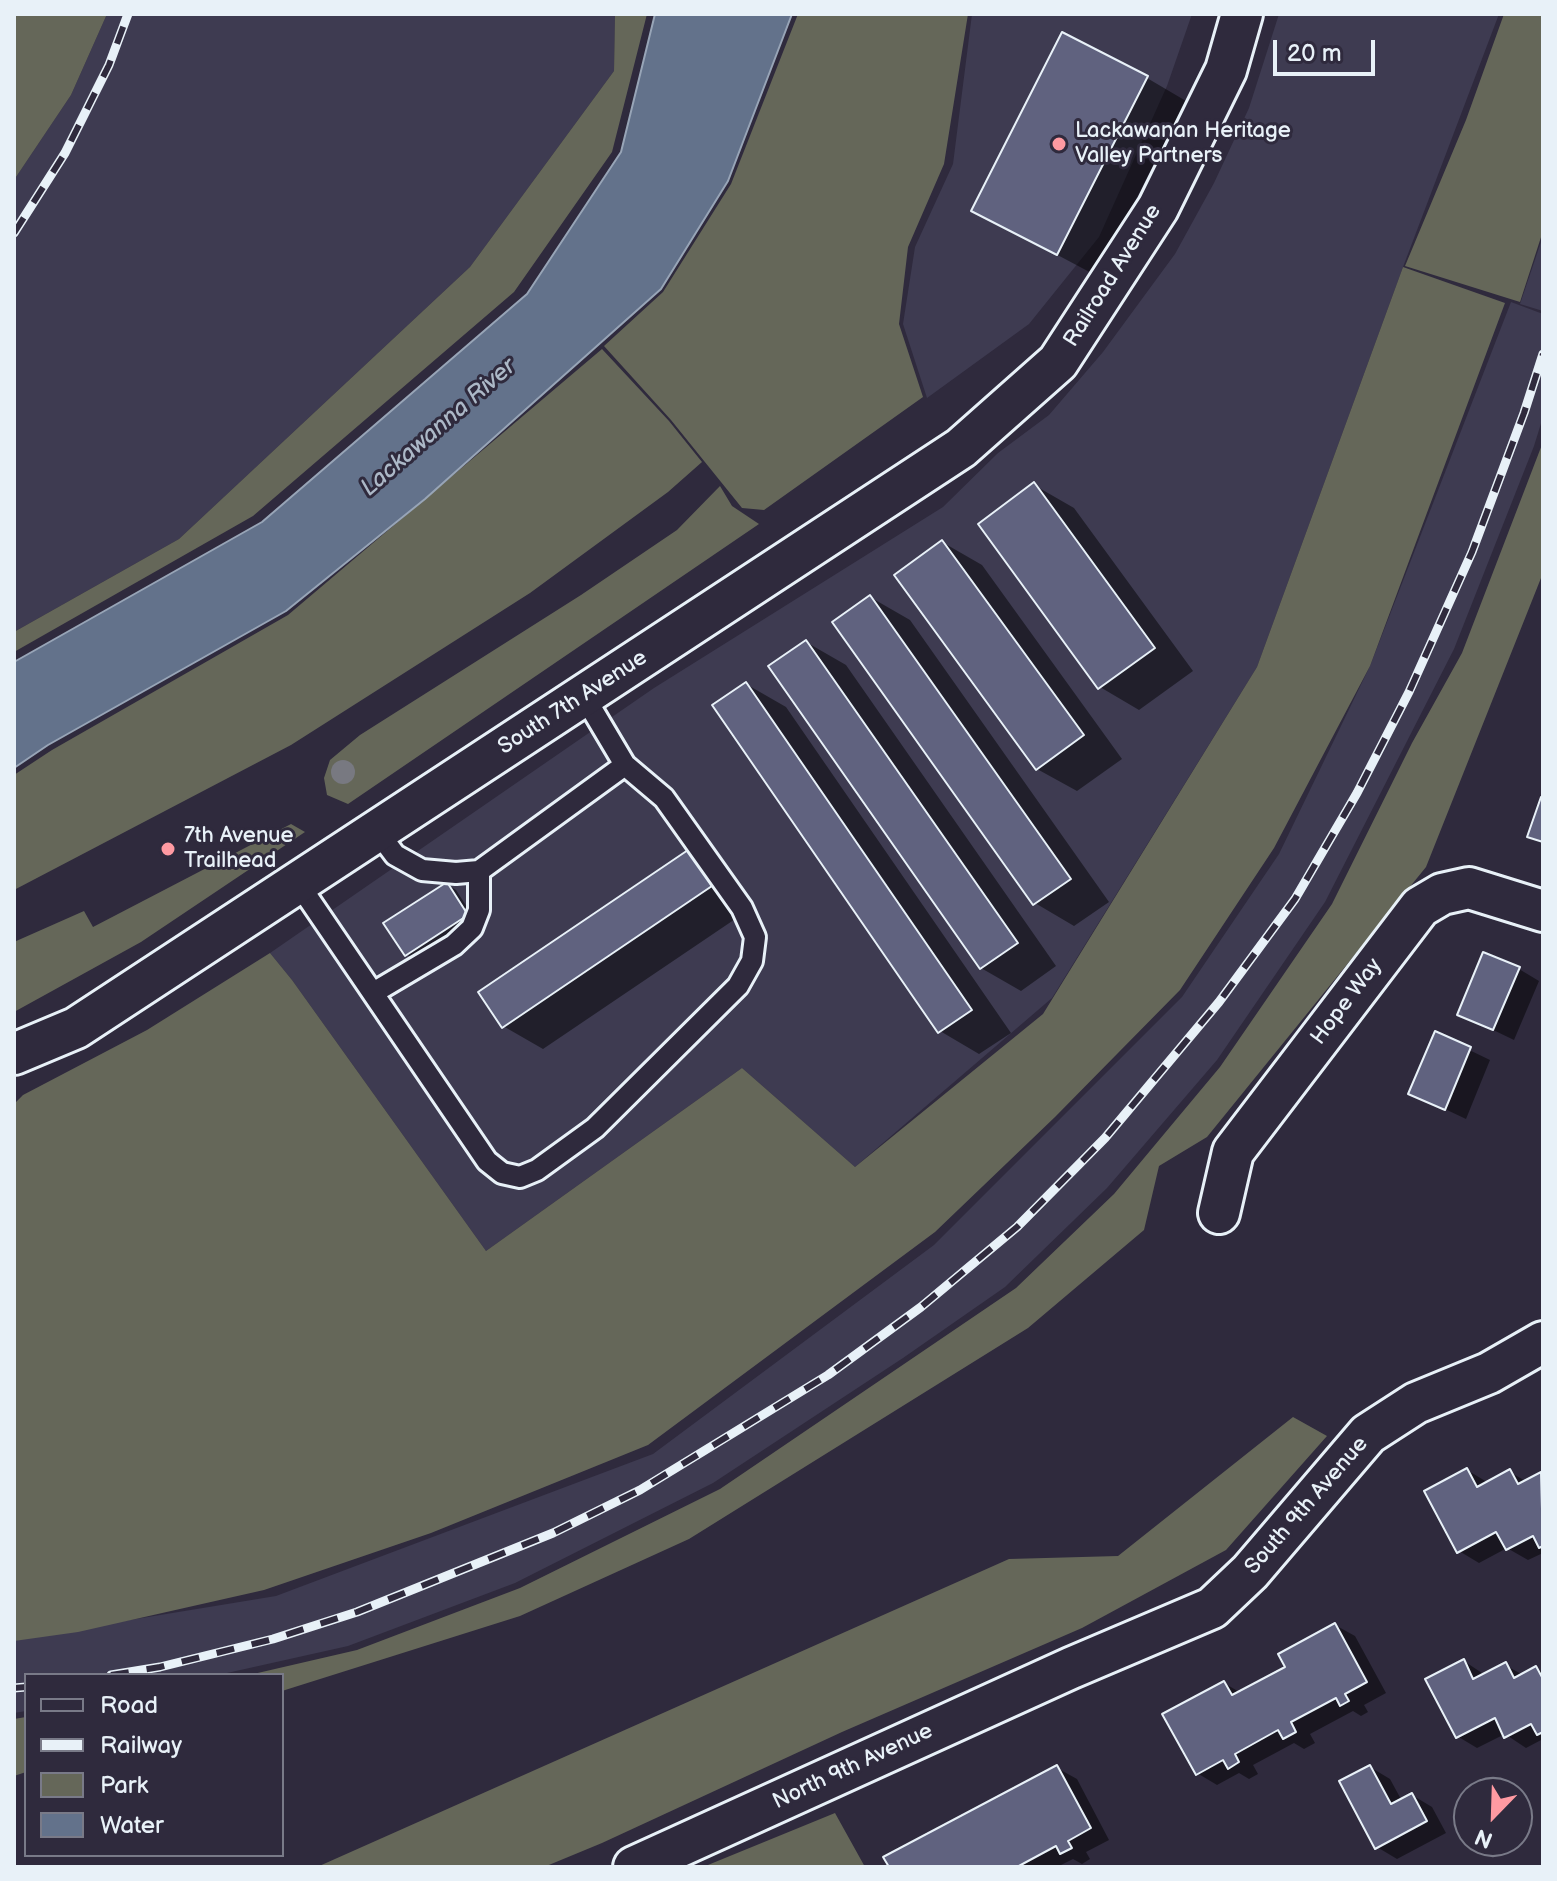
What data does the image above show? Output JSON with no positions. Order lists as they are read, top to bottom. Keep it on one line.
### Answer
{"streets":{"street":["Railroad Avenue","South 7th Avenue","Hope Way","South 9th Avenue","North 9th Avenue"]},"crossings":[["Railroad Avenue","South 7th Avenue"],["South 9th Avenue","North 9th Avenue"]],"water":["Lackawanna River"],"places":["Lackawanan Heritage Valley Partners","7th Avenue Trailhead"],"legend":["Road","Railway","Park","Water"],"scale_bar":"20 m","north":"bottom left"}
